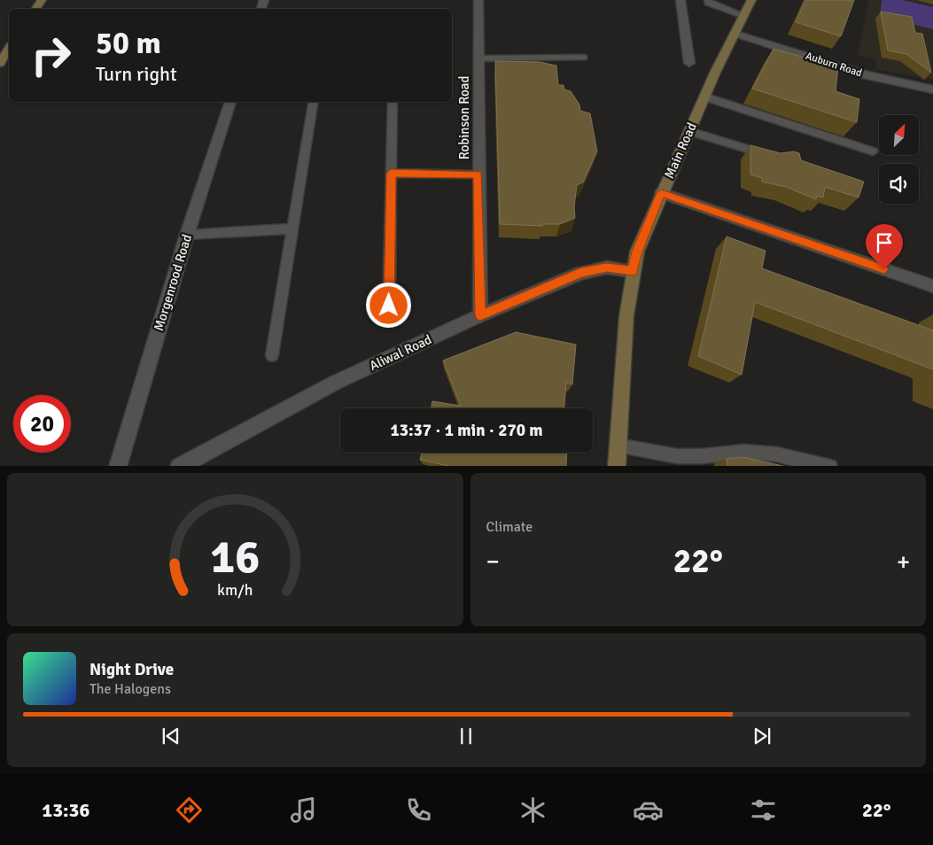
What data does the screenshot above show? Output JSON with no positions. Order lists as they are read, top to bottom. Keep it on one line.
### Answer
{"streets":{"main road":["Main Road"],"street":["Auburn Road","Robinson Road","Morgenrood Road","Aliwal Road"]},"crossings":[["Auburn Road","Main Road"],["Robinson Road","Aliwal Road"],["Main Road","Aliwal Road"]],"north":"top right","page":{"turn":["50 m","Turn right"],"limit":"20","trip":"13:37 · 1 min · 270 m","tile":"Climate","heat":["−","22°","+"],"song":["Night Drive","The Halogens"],"tabs":["13:36","22°"],"gauge":["16","km/h"]}}
